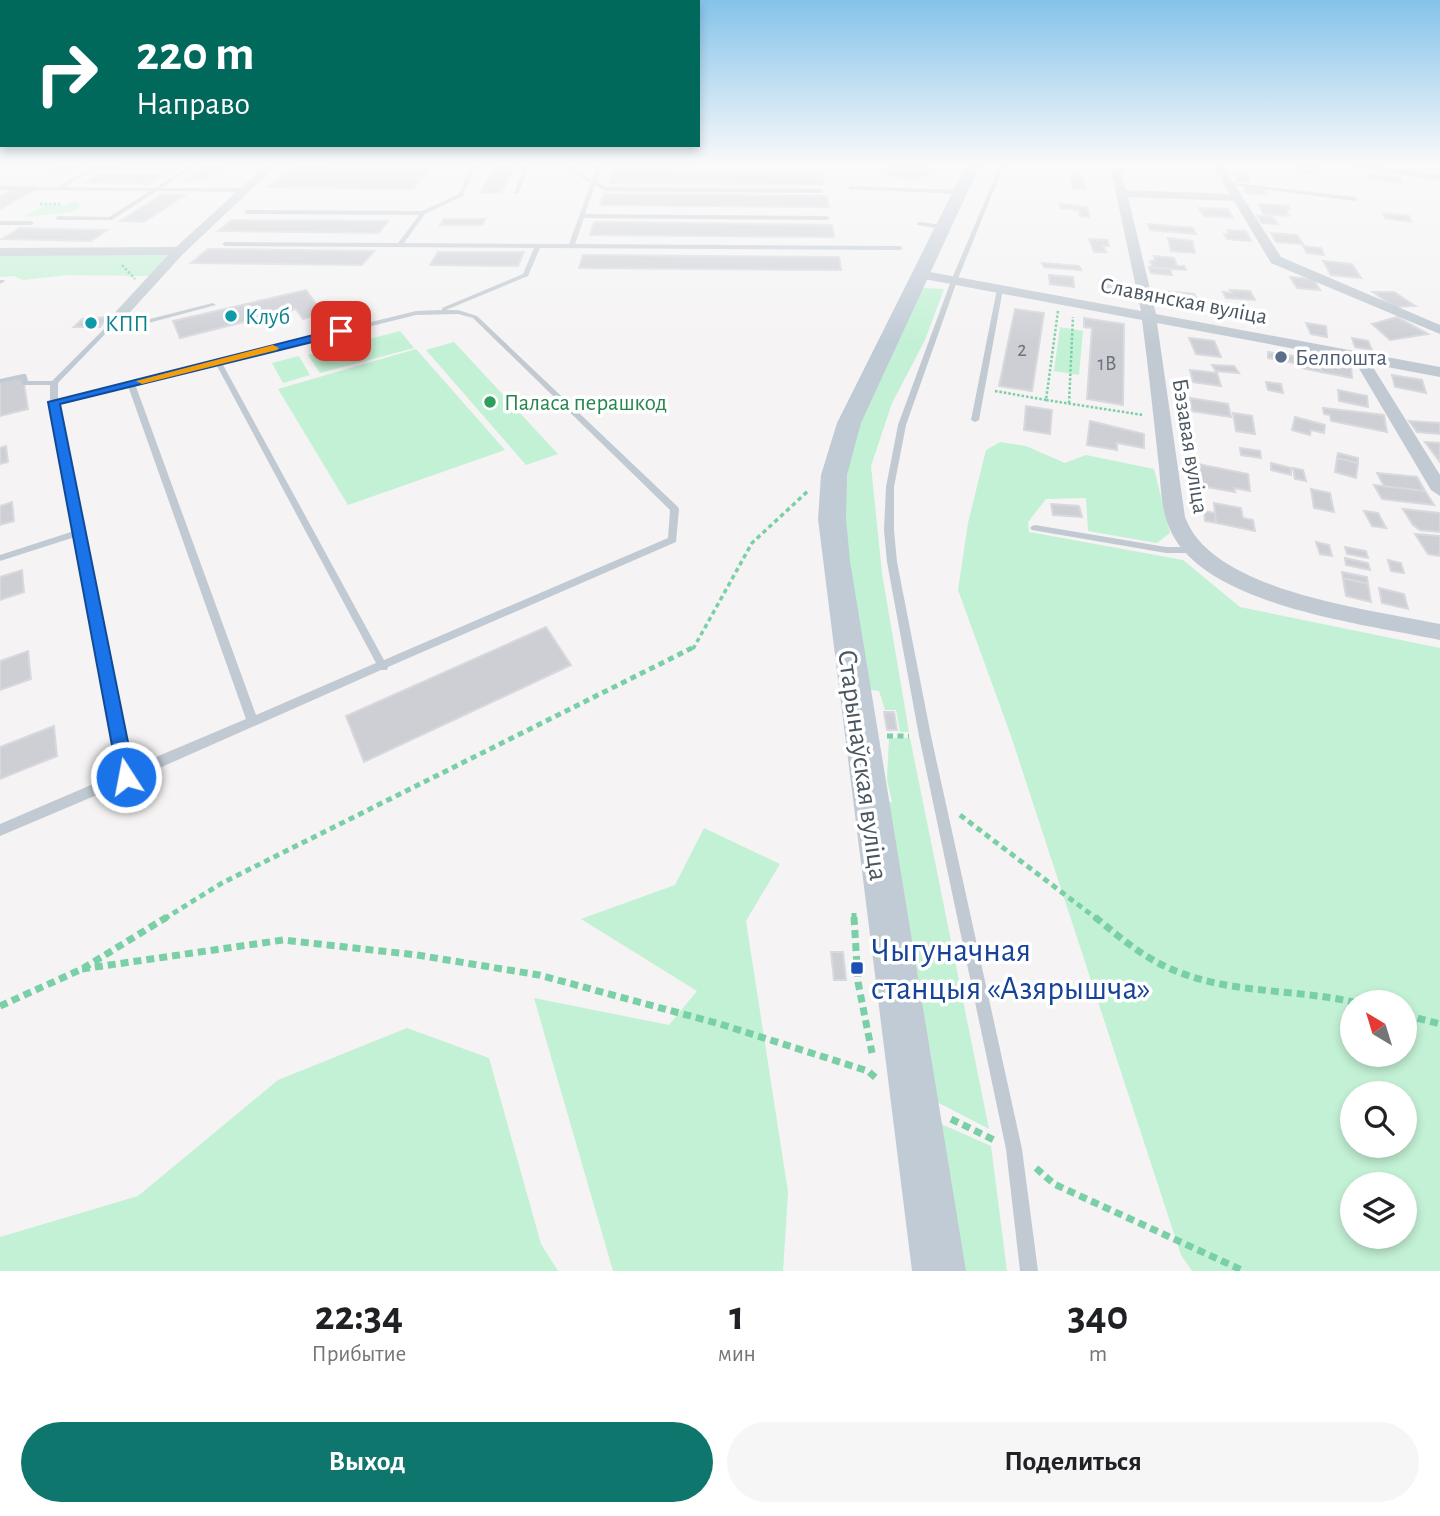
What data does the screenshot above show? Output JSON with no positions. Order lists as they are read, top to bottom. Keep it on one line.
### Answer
{"streets":{"main road":["Старынаўская вуліца"],"street":["Славянская вуліца","Бэзавая вуліца"]},"crossings":[["Славянская вуліца","Бэзавая вуліца"],["Славянская вуліца","Старынаўская вуліца"]],"places":{"other":["Клуб","КПП","Белпошта","Паласа перашкод"],"transit":["Чыгуначная станцыя «Азярышча»"]},"house_numbers":["2","1В"],"north":"top left","page":{"turn":["220 m","Направо"],"eta":["22:34","Прибытие","1","мин","340","m"],"buttons":["Выход","Поделиться"]}}
